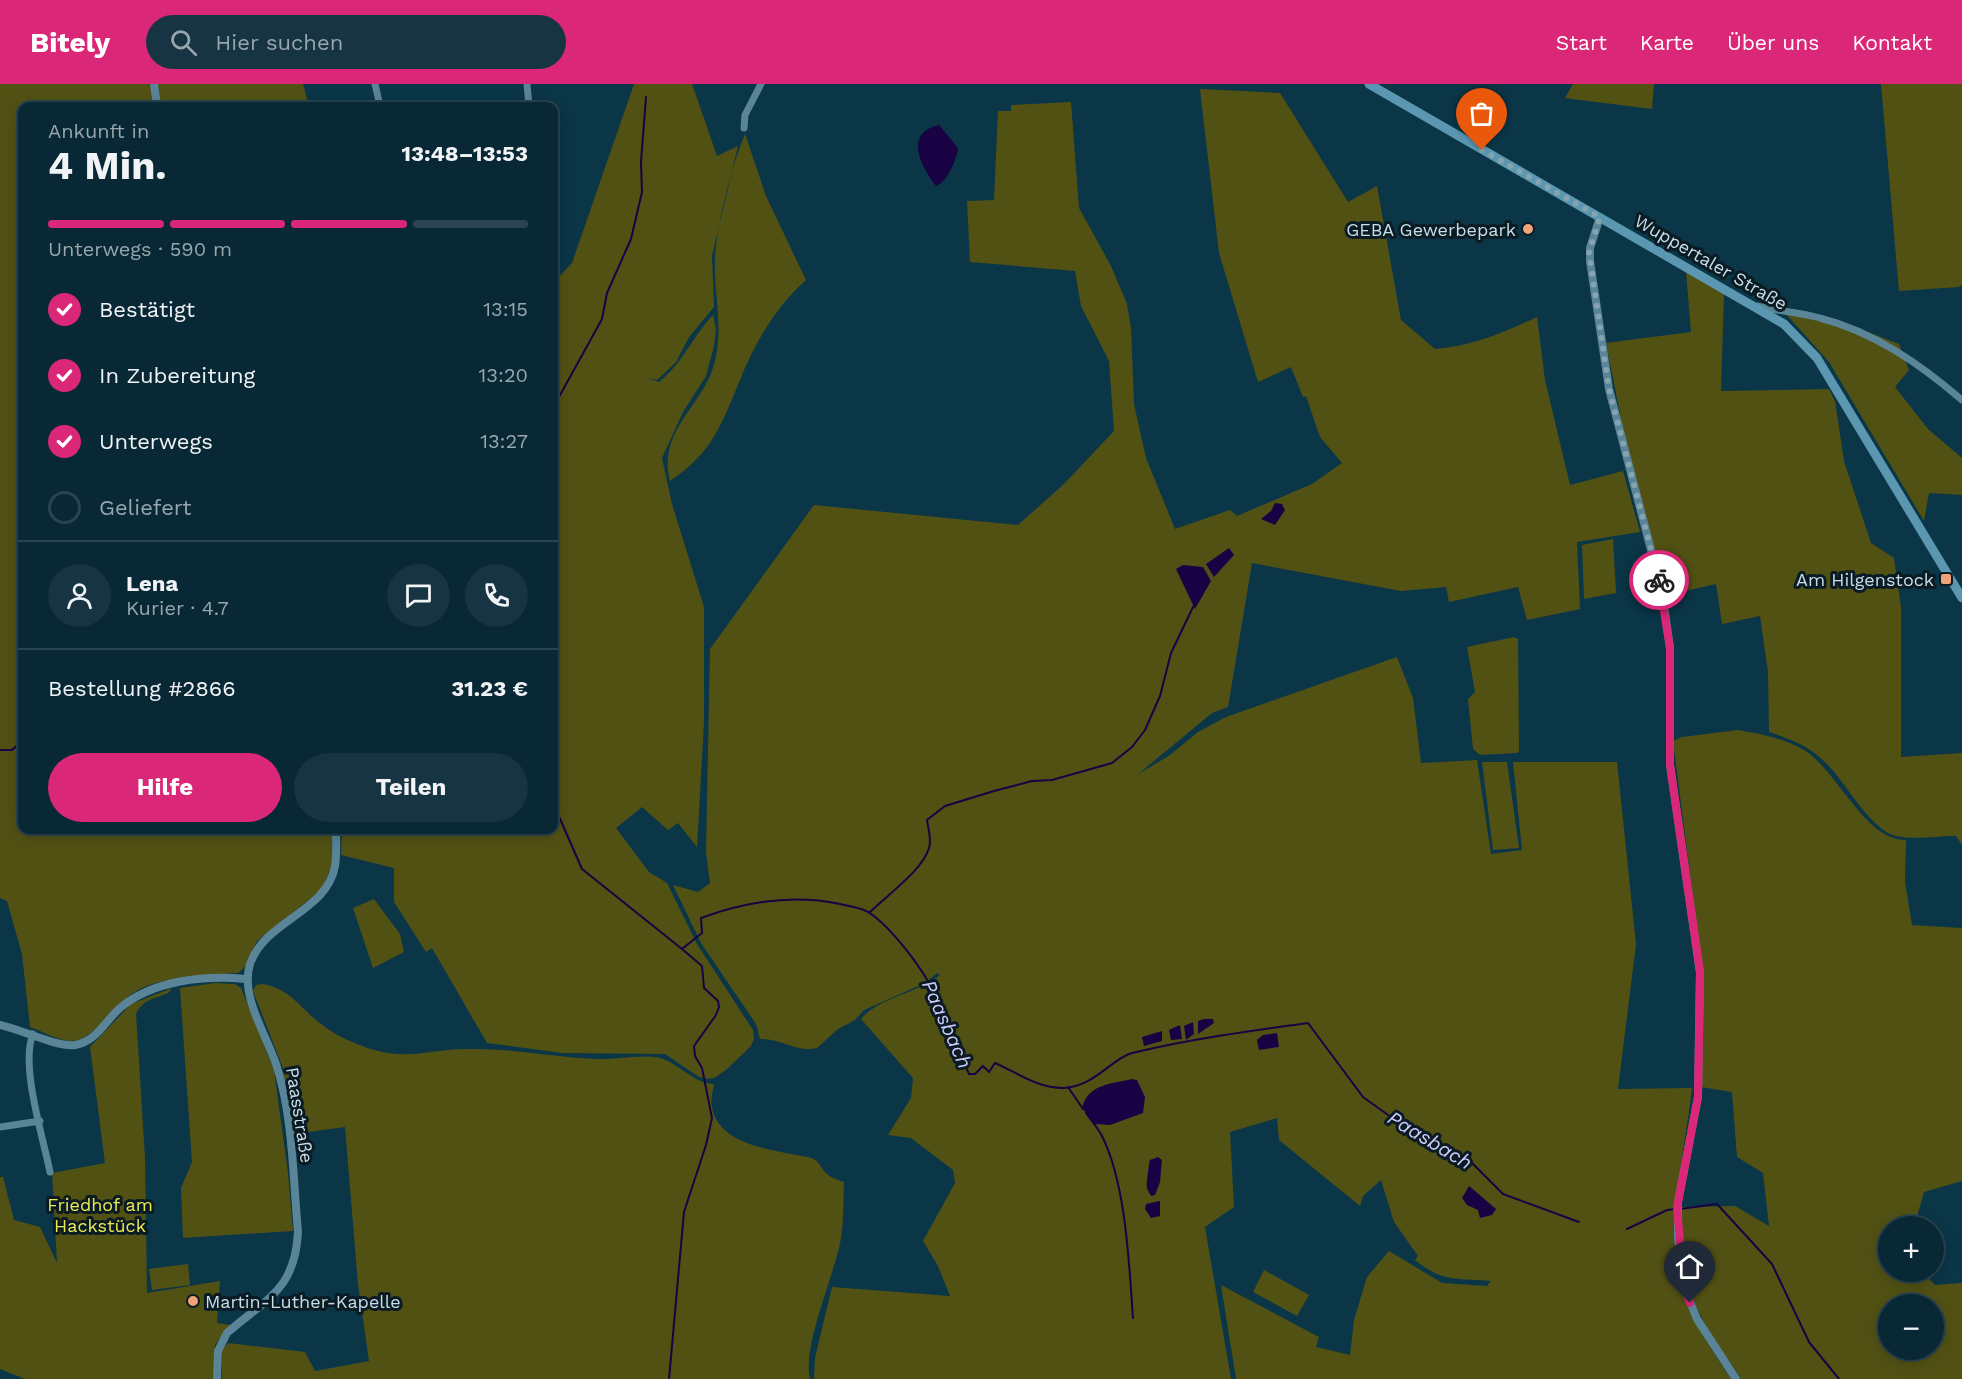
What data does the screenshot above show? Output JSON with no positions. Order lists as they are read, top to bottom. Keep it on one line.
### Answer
{"streets":{"main road":["Wuppertaler Straße"],"street":["Paasstraße"]},"water":["Paasbach"],"parks":["Friedhof am Hackstück"],"places":{"other":["GEBA Gewerbepark","Martin-Luther-Kapelle"],"transit":["Am Hilgenstock"]},"page":{"header":"Bitely","search":"Hier suchen","nav":["Start","Karte","Über uns","Kontakt"],"heading":["4 Min.","Ankunft in","13:48–13:53"],"panel":["Lena","Kurier · 4.7","Bestellung #2866","31.23 €"],"bar":"Unterwegs · 590 m","list":[["Bestätigt","13:15"],["In Zubereitung","13:20"],["Unterwegs","13:27"],"Geliefert"],"buttons":["Hilfe","Teilen"],"map_buttons":["+","−"]}}
